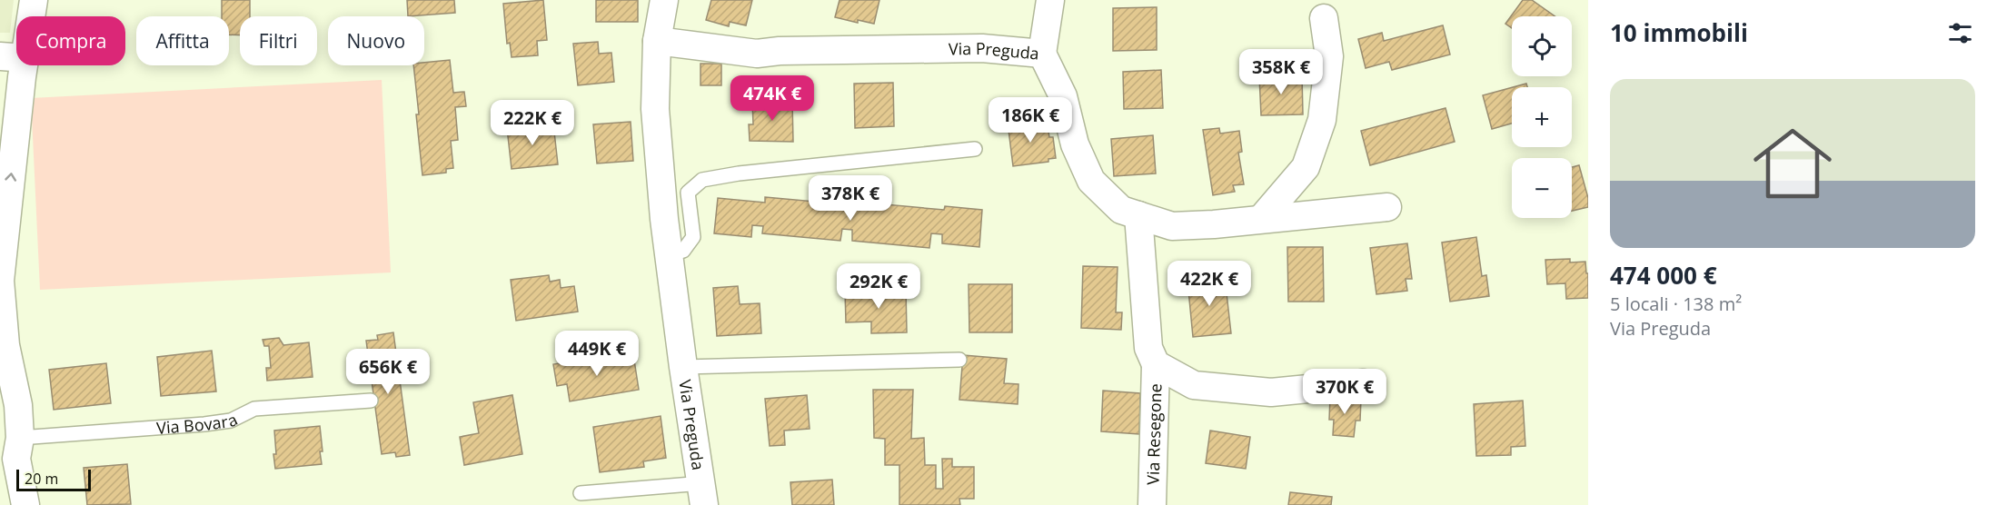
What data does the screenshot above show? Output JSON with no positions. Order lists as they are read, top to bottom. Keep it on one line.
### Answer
{"streets":{"street":["Via Preguda","Via Resegone"],"lane":["Via Bovara"]},"crossings":[["Via Preguda","Via Resegone"]],"scale_bar":"20 m","page":{"heading":"10 immobili","map_buttons":["+","−"],"chip":["Compra","Affitta","Filtri","Nuovo"],"price":["358K €","474K €","186K €","222K €","378K €","422K €","292K €","449K €","656K €","370K €"],"list":[{"name":"474 000 €","note":"5 locali · 138 m² · Via Preguda"}],"scale":"20 m"}}
